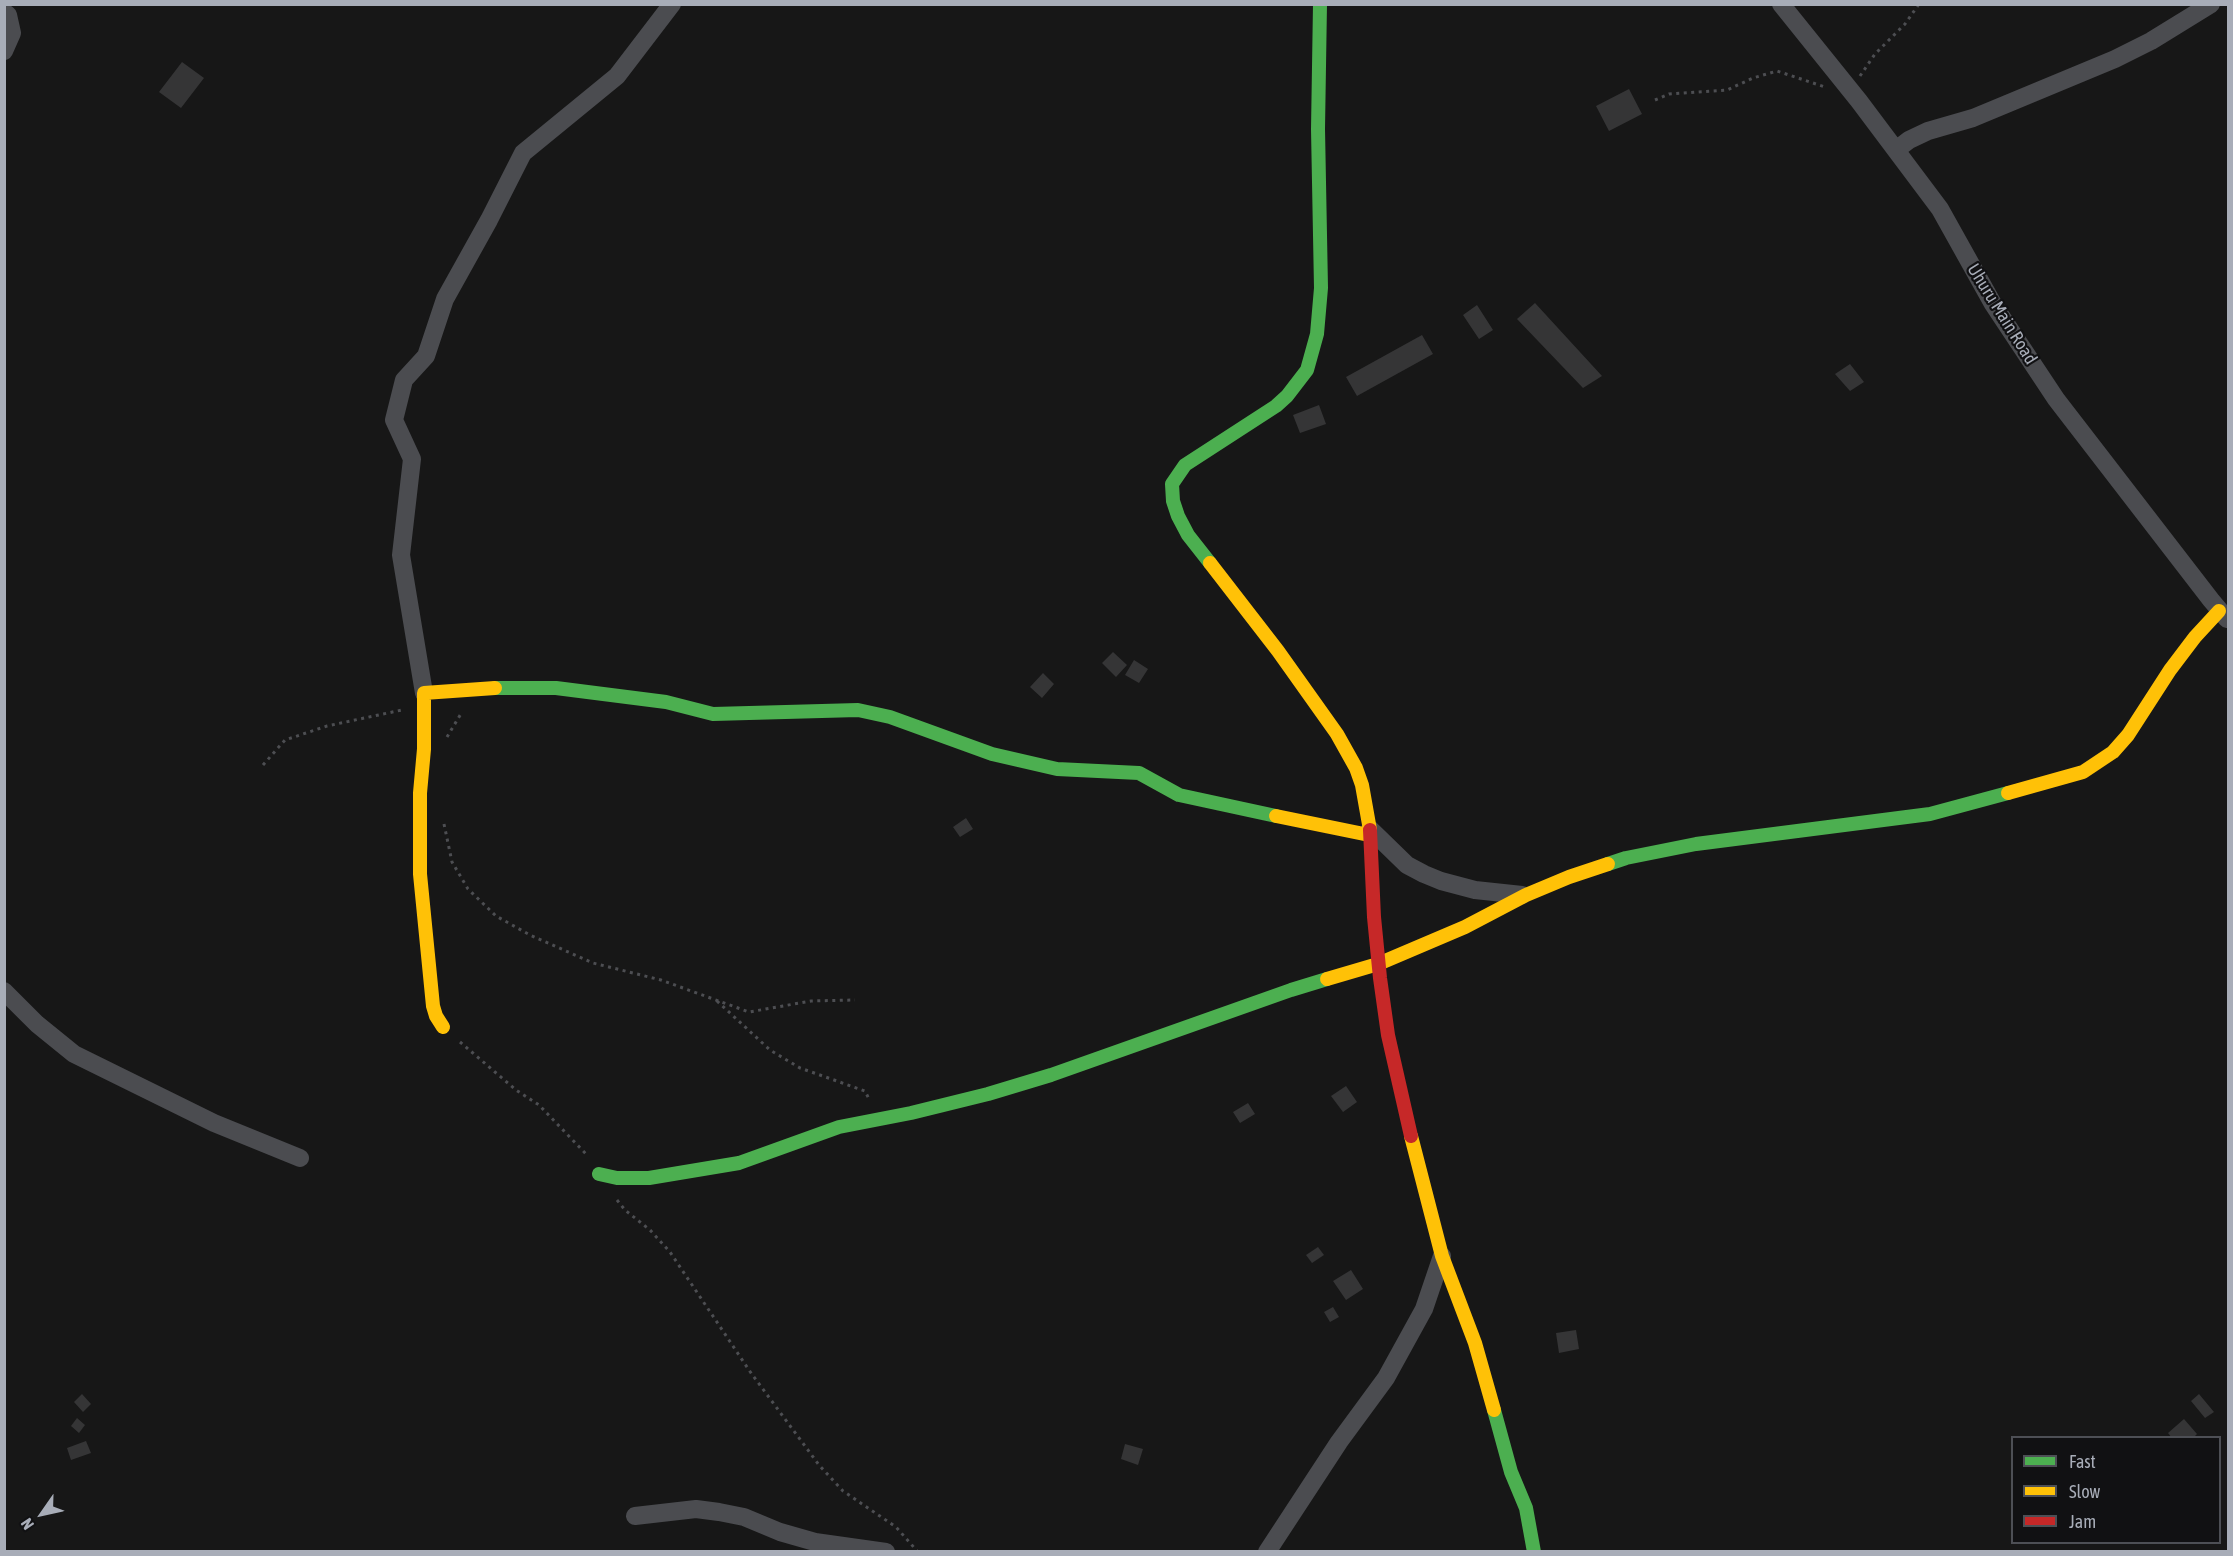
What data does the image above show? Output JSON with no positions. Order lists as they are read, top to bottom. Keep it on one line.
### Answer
{"streets":{"street":["Uhuru Main Road"]},"legend":["Fast","Slow","Jam"],"north":"bottom left"}
